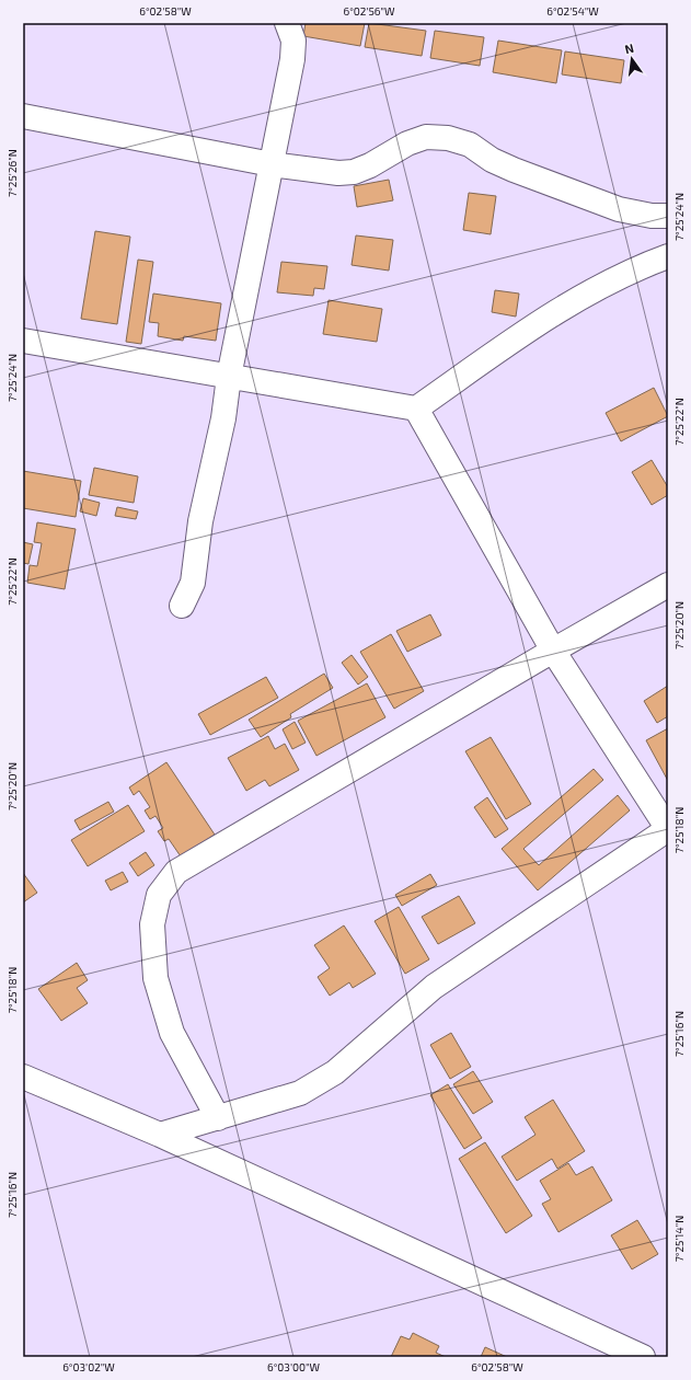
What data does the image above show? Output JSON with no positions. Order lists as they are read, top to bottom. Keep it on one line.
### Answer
{"north":"top","coordinates":["6°02'58\"W","6°02'56\"W","6°02'54\"W","7°25'26\"N","7°25'24\"N","7°25'22\"N","7°25'20\"N","7°25'18\"N","7°25'16\"N","7°25'14\"N","6°03'02\"W","6°03'00\"W"]}
